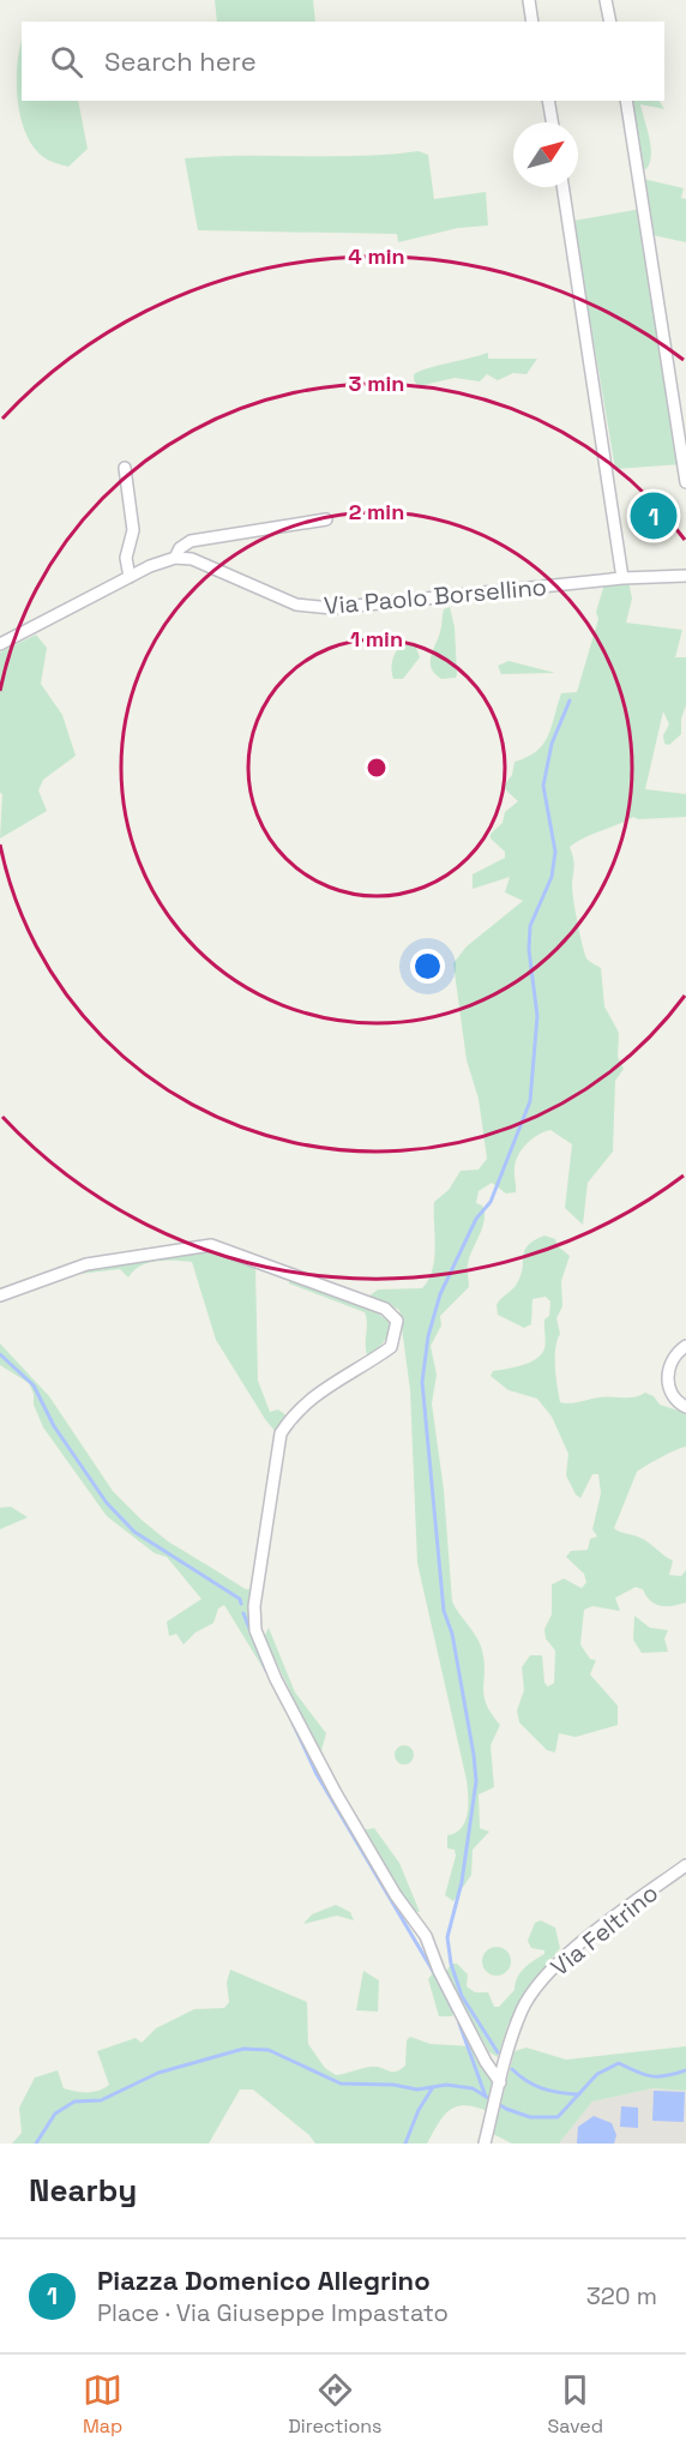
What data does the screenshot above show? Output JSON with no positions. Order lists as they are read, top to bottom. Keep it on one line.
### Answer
{"streets":{"street":["Via Paolo Borsellino","Via Feltrino"]},"north":"top right","page":{"search":"Search here","pins":"1","heading":"Nearby","list":[{"mark":"1","name":"Piazza Domenico Allegrino","note":"Place · Via Giuseppe Impastato","value":"320 m"}],"nav":["Map","Directions","Saved"]},"rings":["4 min","3 min","2 min","1 min"]}
